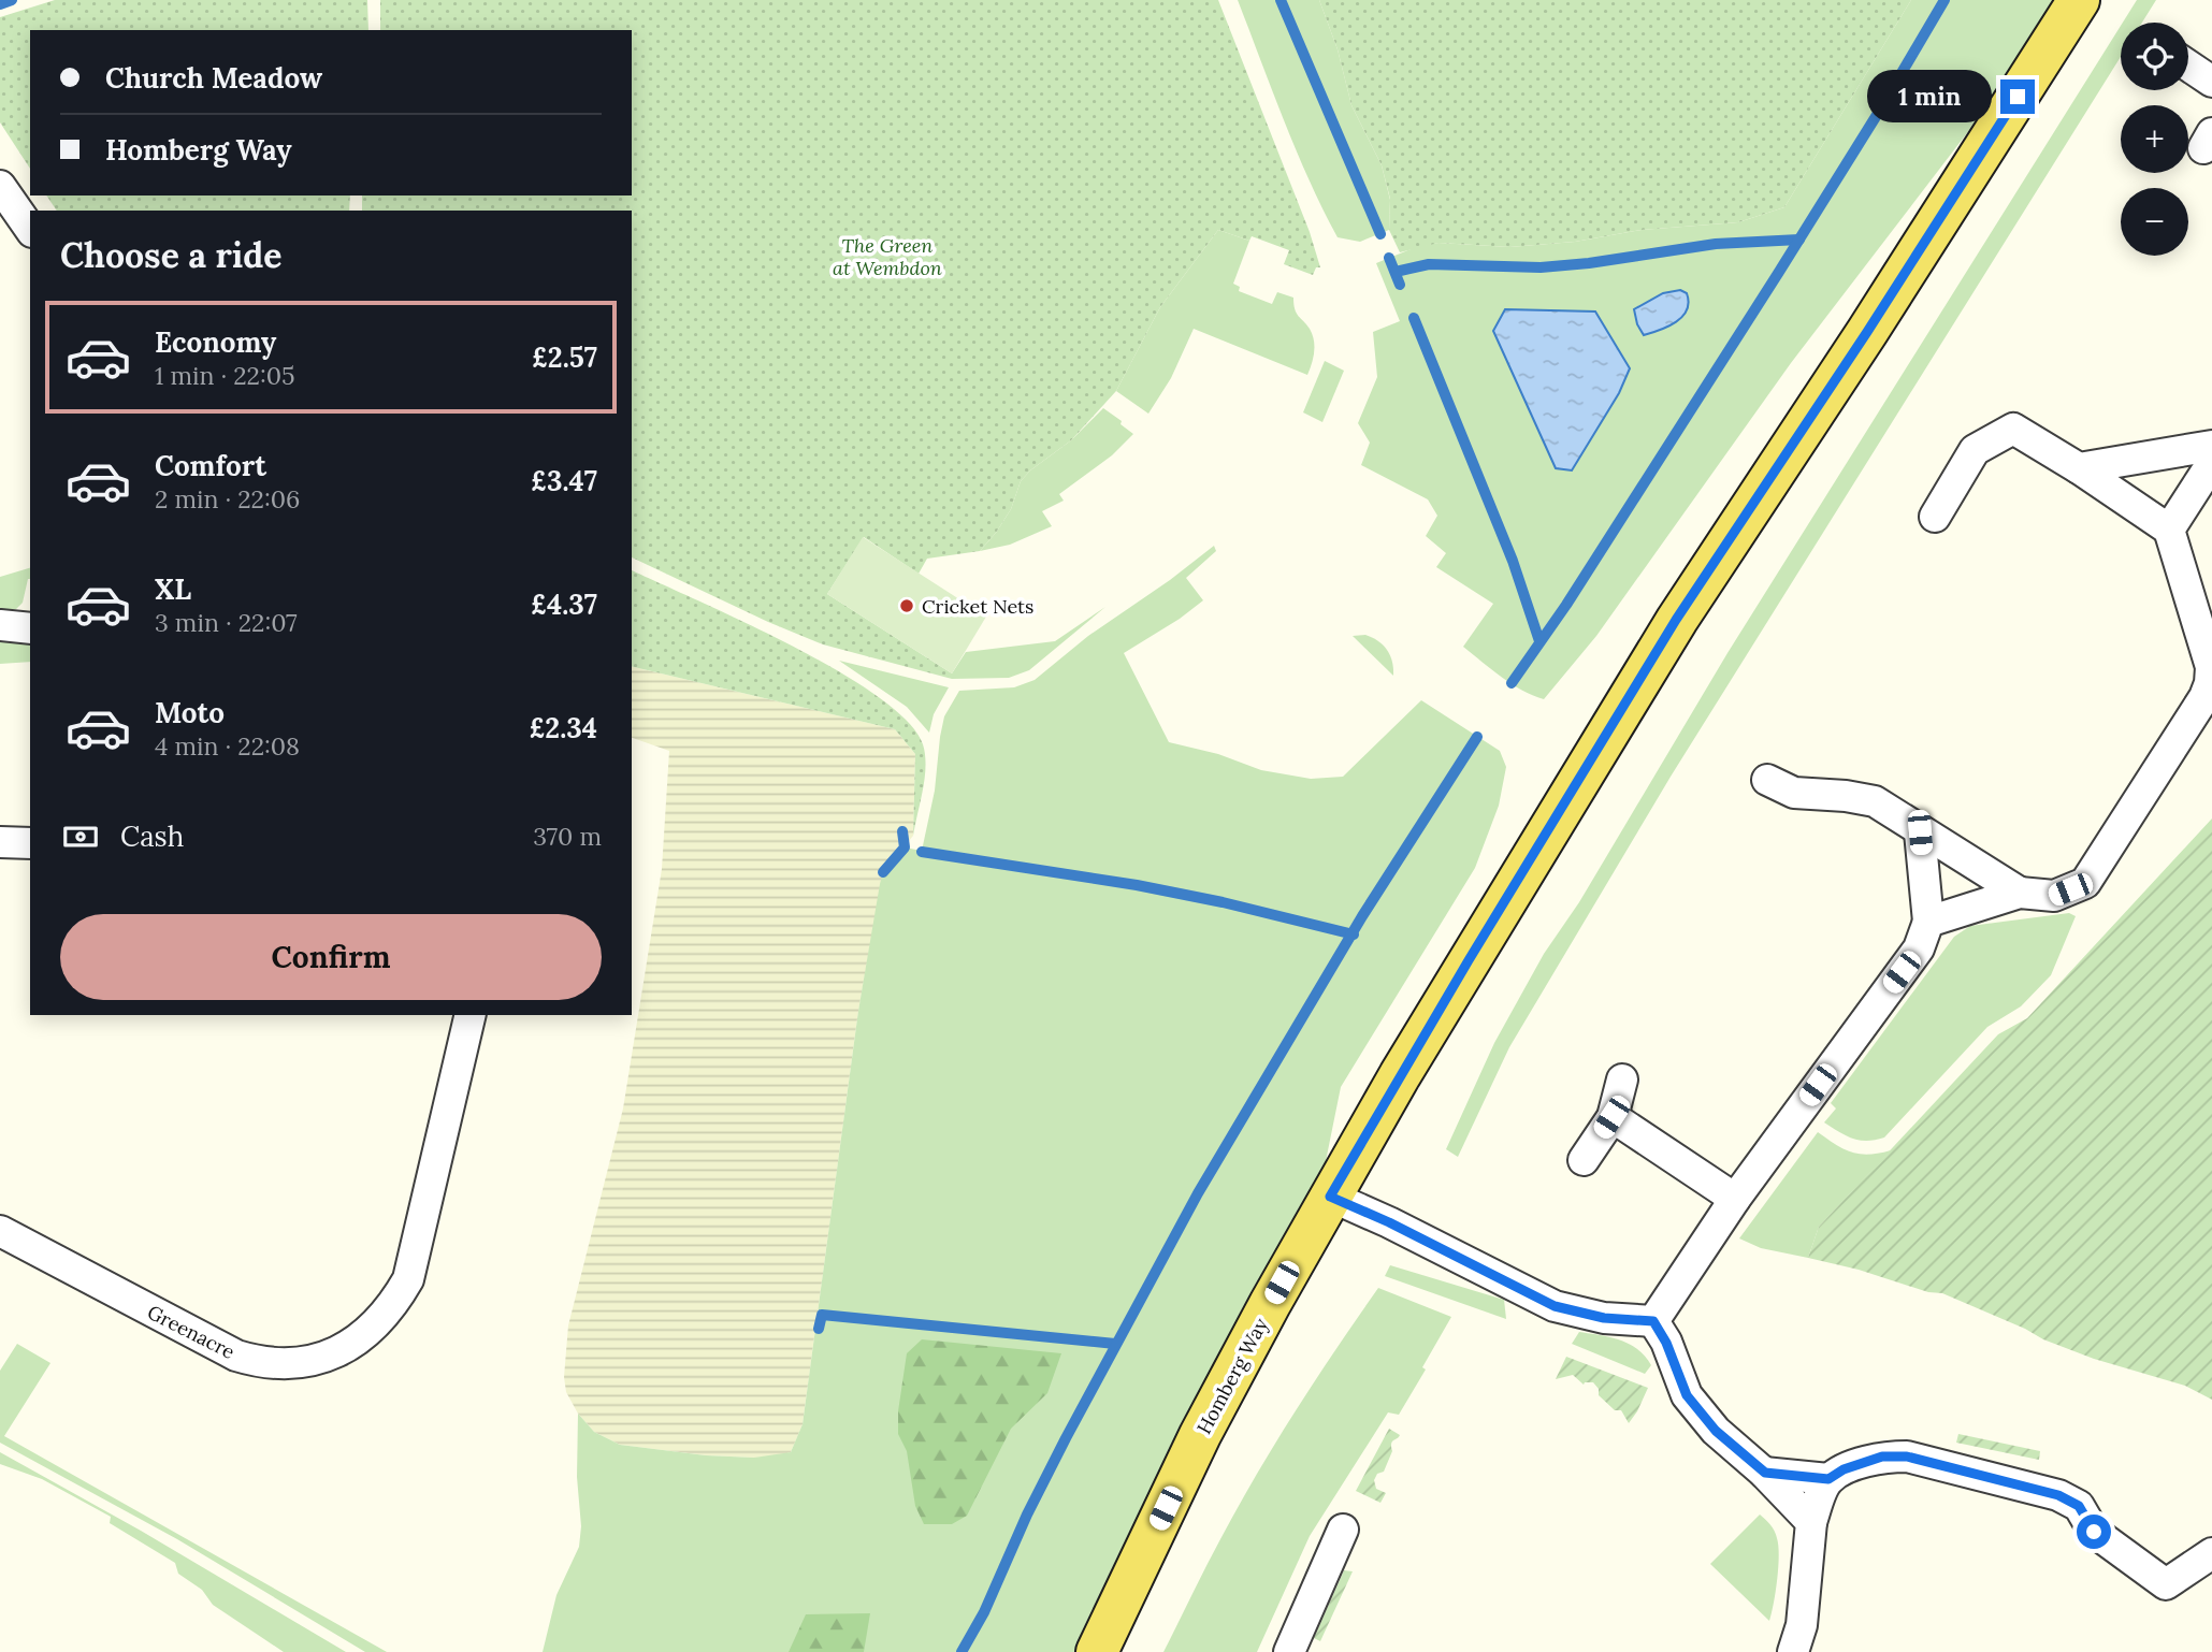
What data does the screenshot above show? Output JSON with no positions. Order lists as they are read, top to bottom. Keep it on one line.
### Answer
{"streets":{"main road":["Homberg Way"],"street":["Greenacre"]},"parks":["The Green at Wembdon"],"places":["Cricket Nets"],"page":{"map_buttons":["+","−"],"banner":["Church Meadow","Homberg Way"],"bubble":"1 min","heading":"Choose a ride","list":[{"name":"Economy","note":"1 min · 22:05","value":"£2.57"},{"name":"Comfort","note":"2 min · 22:06","value":"£3.47"},{"name":"XL","note":"3 min · 22:07","value":"£4.37"},{"name":"Moto","note":"4 min · 22:08","value":"£2.34"}],"pay":["Cash","370 m"],"buttons":"Confirm"}}
